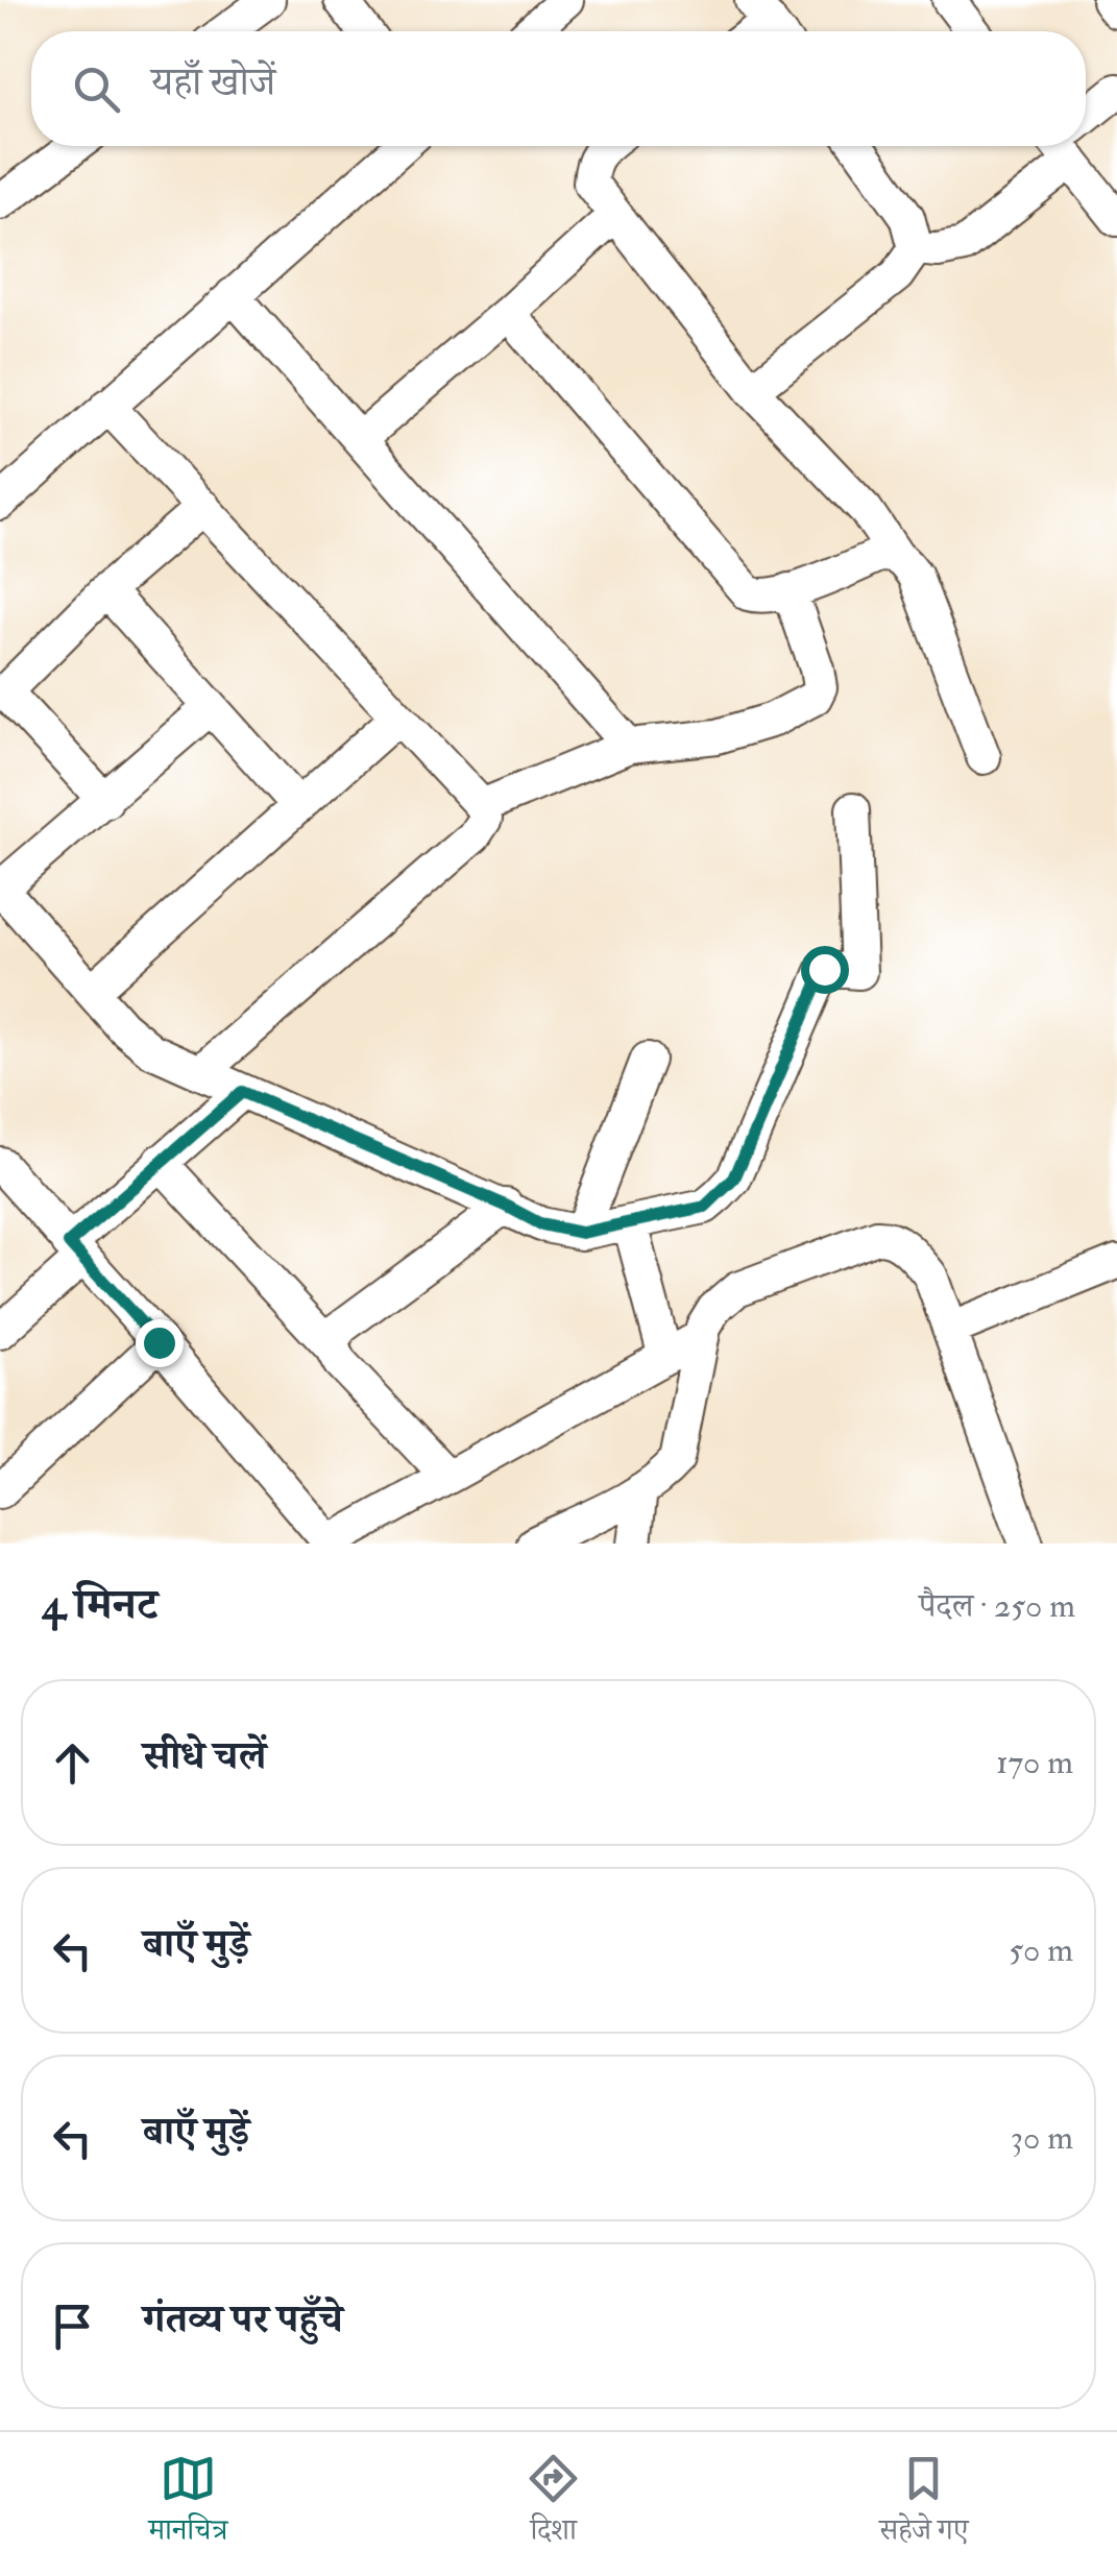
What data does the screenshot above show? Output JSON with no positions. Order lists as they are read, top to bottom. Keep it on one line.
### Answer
{"page":{"search":"यहाँ खोजें","heading":["4 मिनट","पैदल · 250 m"],"list":[["सीधे चलें","170 m"],["बाएँ मुड़ें","50 m"],["बाएँ मुड़ें","30 m"],"गंतव्य पर पहुँचे"],"nav":["मानचित्र","दिशा","सहेजे गए"]}}
